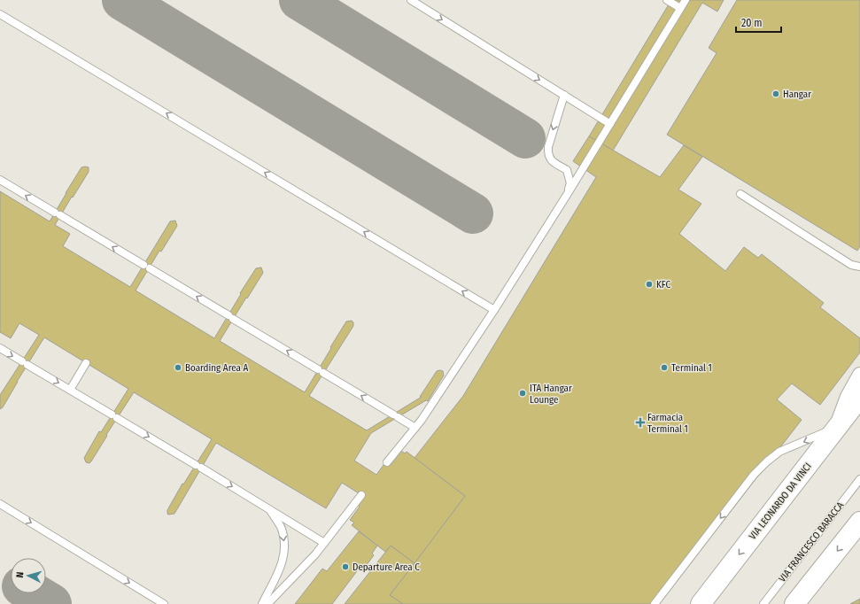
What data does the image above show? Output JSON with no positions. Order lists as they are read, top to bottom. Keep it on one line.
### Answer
{"streets":{"main road":["VIA LEONARDO DA VINCI"],"lane":["VIA FRANCESCO BARACCA"]},"places":{"other":["Hangar","KFC","Boarding Area A","Terminal 1","ITA Hangar Lounge","Departure Area C"],"health":["Farmacia Terminal 1"]},"scale_bar":"20 m","north":"left"}
